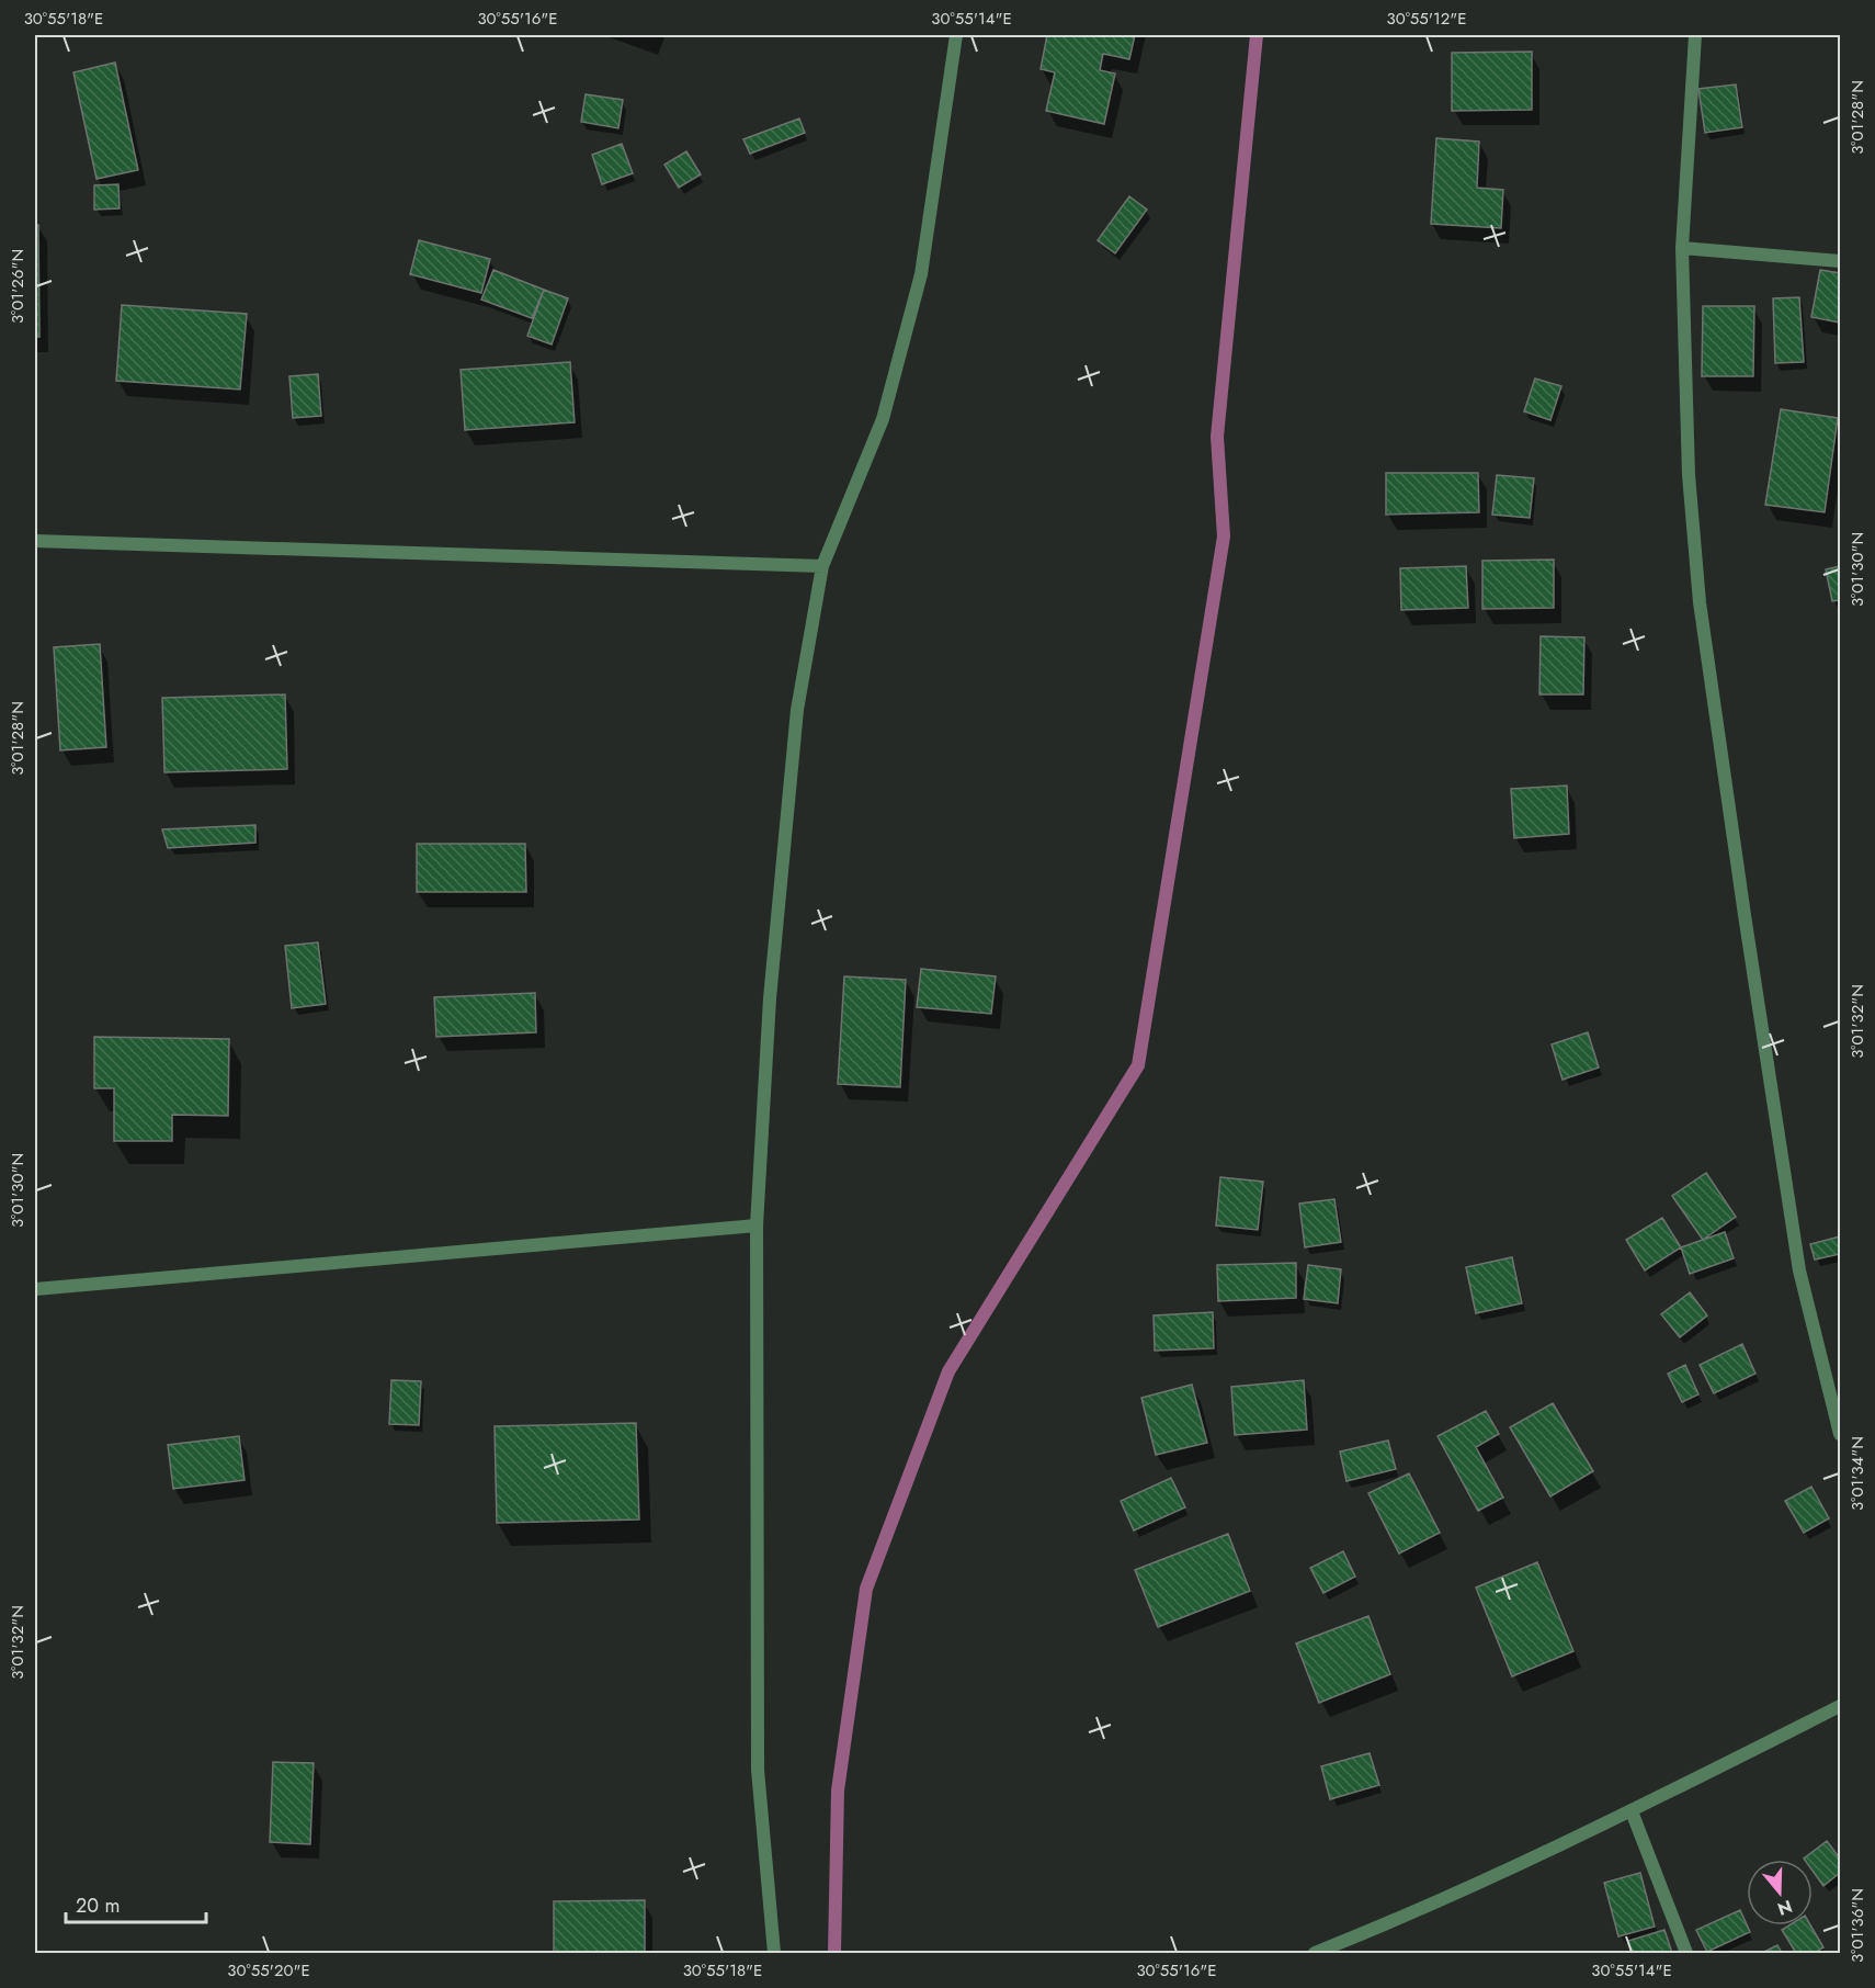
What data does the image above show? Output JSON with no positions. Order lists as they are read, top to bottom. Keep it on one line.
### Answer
{"scale_bar":"20 m","north":"bottom","coordinates":["30°55'18\"E","30°55'16\"E","30°55'14\"E","30°55'12\"E","3°01'28\"N","3°01'26\"N","3°01'30\"N","3°01'32\"N","3°01'34\"N","3°01'36\"N","30°55'20\"E"]}
